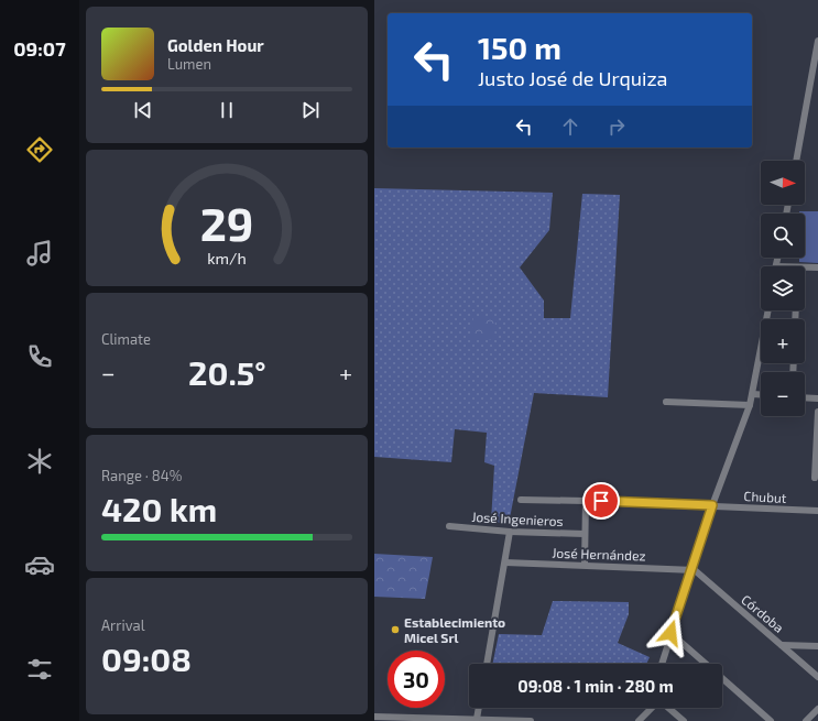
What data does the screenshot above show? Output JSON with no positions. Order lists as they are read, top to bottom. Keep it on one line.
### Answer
{"streets":{"street":["Chubut","José Ingenieros","José Hernández","Córdoba"]},"crossings":[["José Hernández","Córdoba"]],"places":["Establecimiento Micel Srl"],"north":"right","page":{"tabs":"09:07","turn":["150 m","Justo José de Urquiza"],"song":["Golden Hour","Lumen"],"map_buttons":["+","−"],"tile":["Climate",["Range · 84%","420 km"],["Arrival","09:08"]],"heat":["−","20.5°","+"],"limit":"30","trip":"09:08 · 1 min · 280 m","gauge":["29","km/h"]}}
